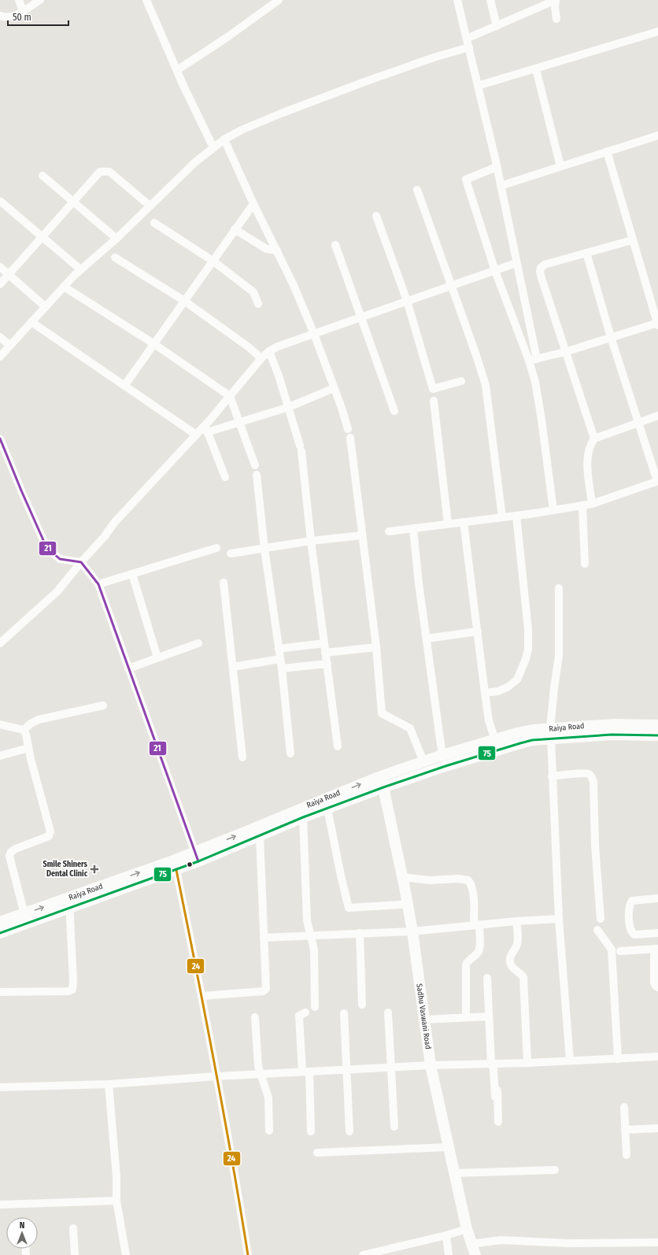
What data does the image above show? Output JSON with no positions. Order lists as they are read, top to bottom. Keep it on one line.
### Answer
{"streets":{"street":["Raiya Road","Sadhu Vaswani Road"]},"crossings":[["Raiya Road","Sadhu Vaswani Road"]],"places":{"health":["Smile Shiners Dental Clinic"]},"lines":["transit line 21","transit line 75","transit line 24"],"scale_bar":"50 m","north":"top"}
